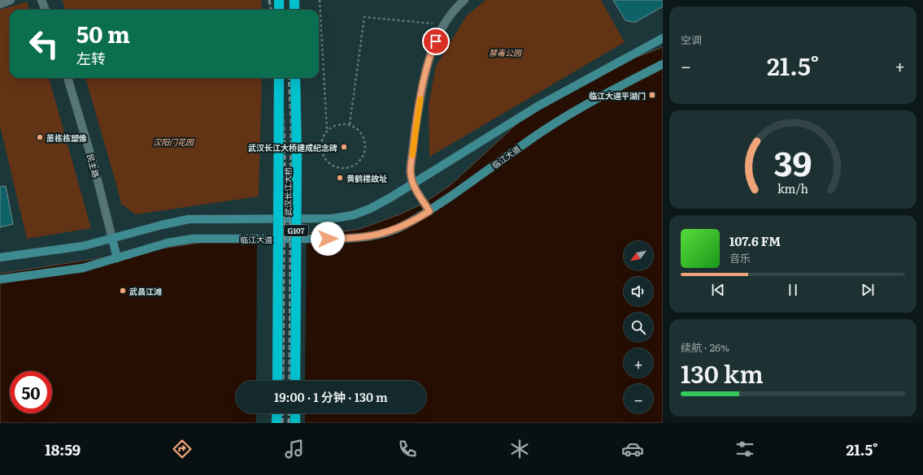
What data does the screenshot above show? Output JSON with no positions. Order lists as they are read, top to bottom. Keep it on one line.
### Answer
{"streets":{"highway":["武汉长江大桥","G107"],"main road":["临江大道","民主路"]},"crossings":[["临江大道","民主路"]],"parks":["禁毒公园","汉阳门花园"],"places":{"transit":["临江大道平湖门"],"other":["萧栋栋塑像","武汉长江大桥建成纪念碑","黄鹤楼故址","武昌江滩"]},"north":"bottom left","page":{"tile":["空调",["续航 · 26%","130 km"]],"turn":["50 m","左转"],"heat":["−","21.5°","+"],"song":["107.6 FM","音乐"],"map_buttons":["+","−"],"limit":"50","trip":"19:00 · 1 分钟 · 130 m","tabs":["18:59","21.5°"],"gauge":["39","km/h"]}}
